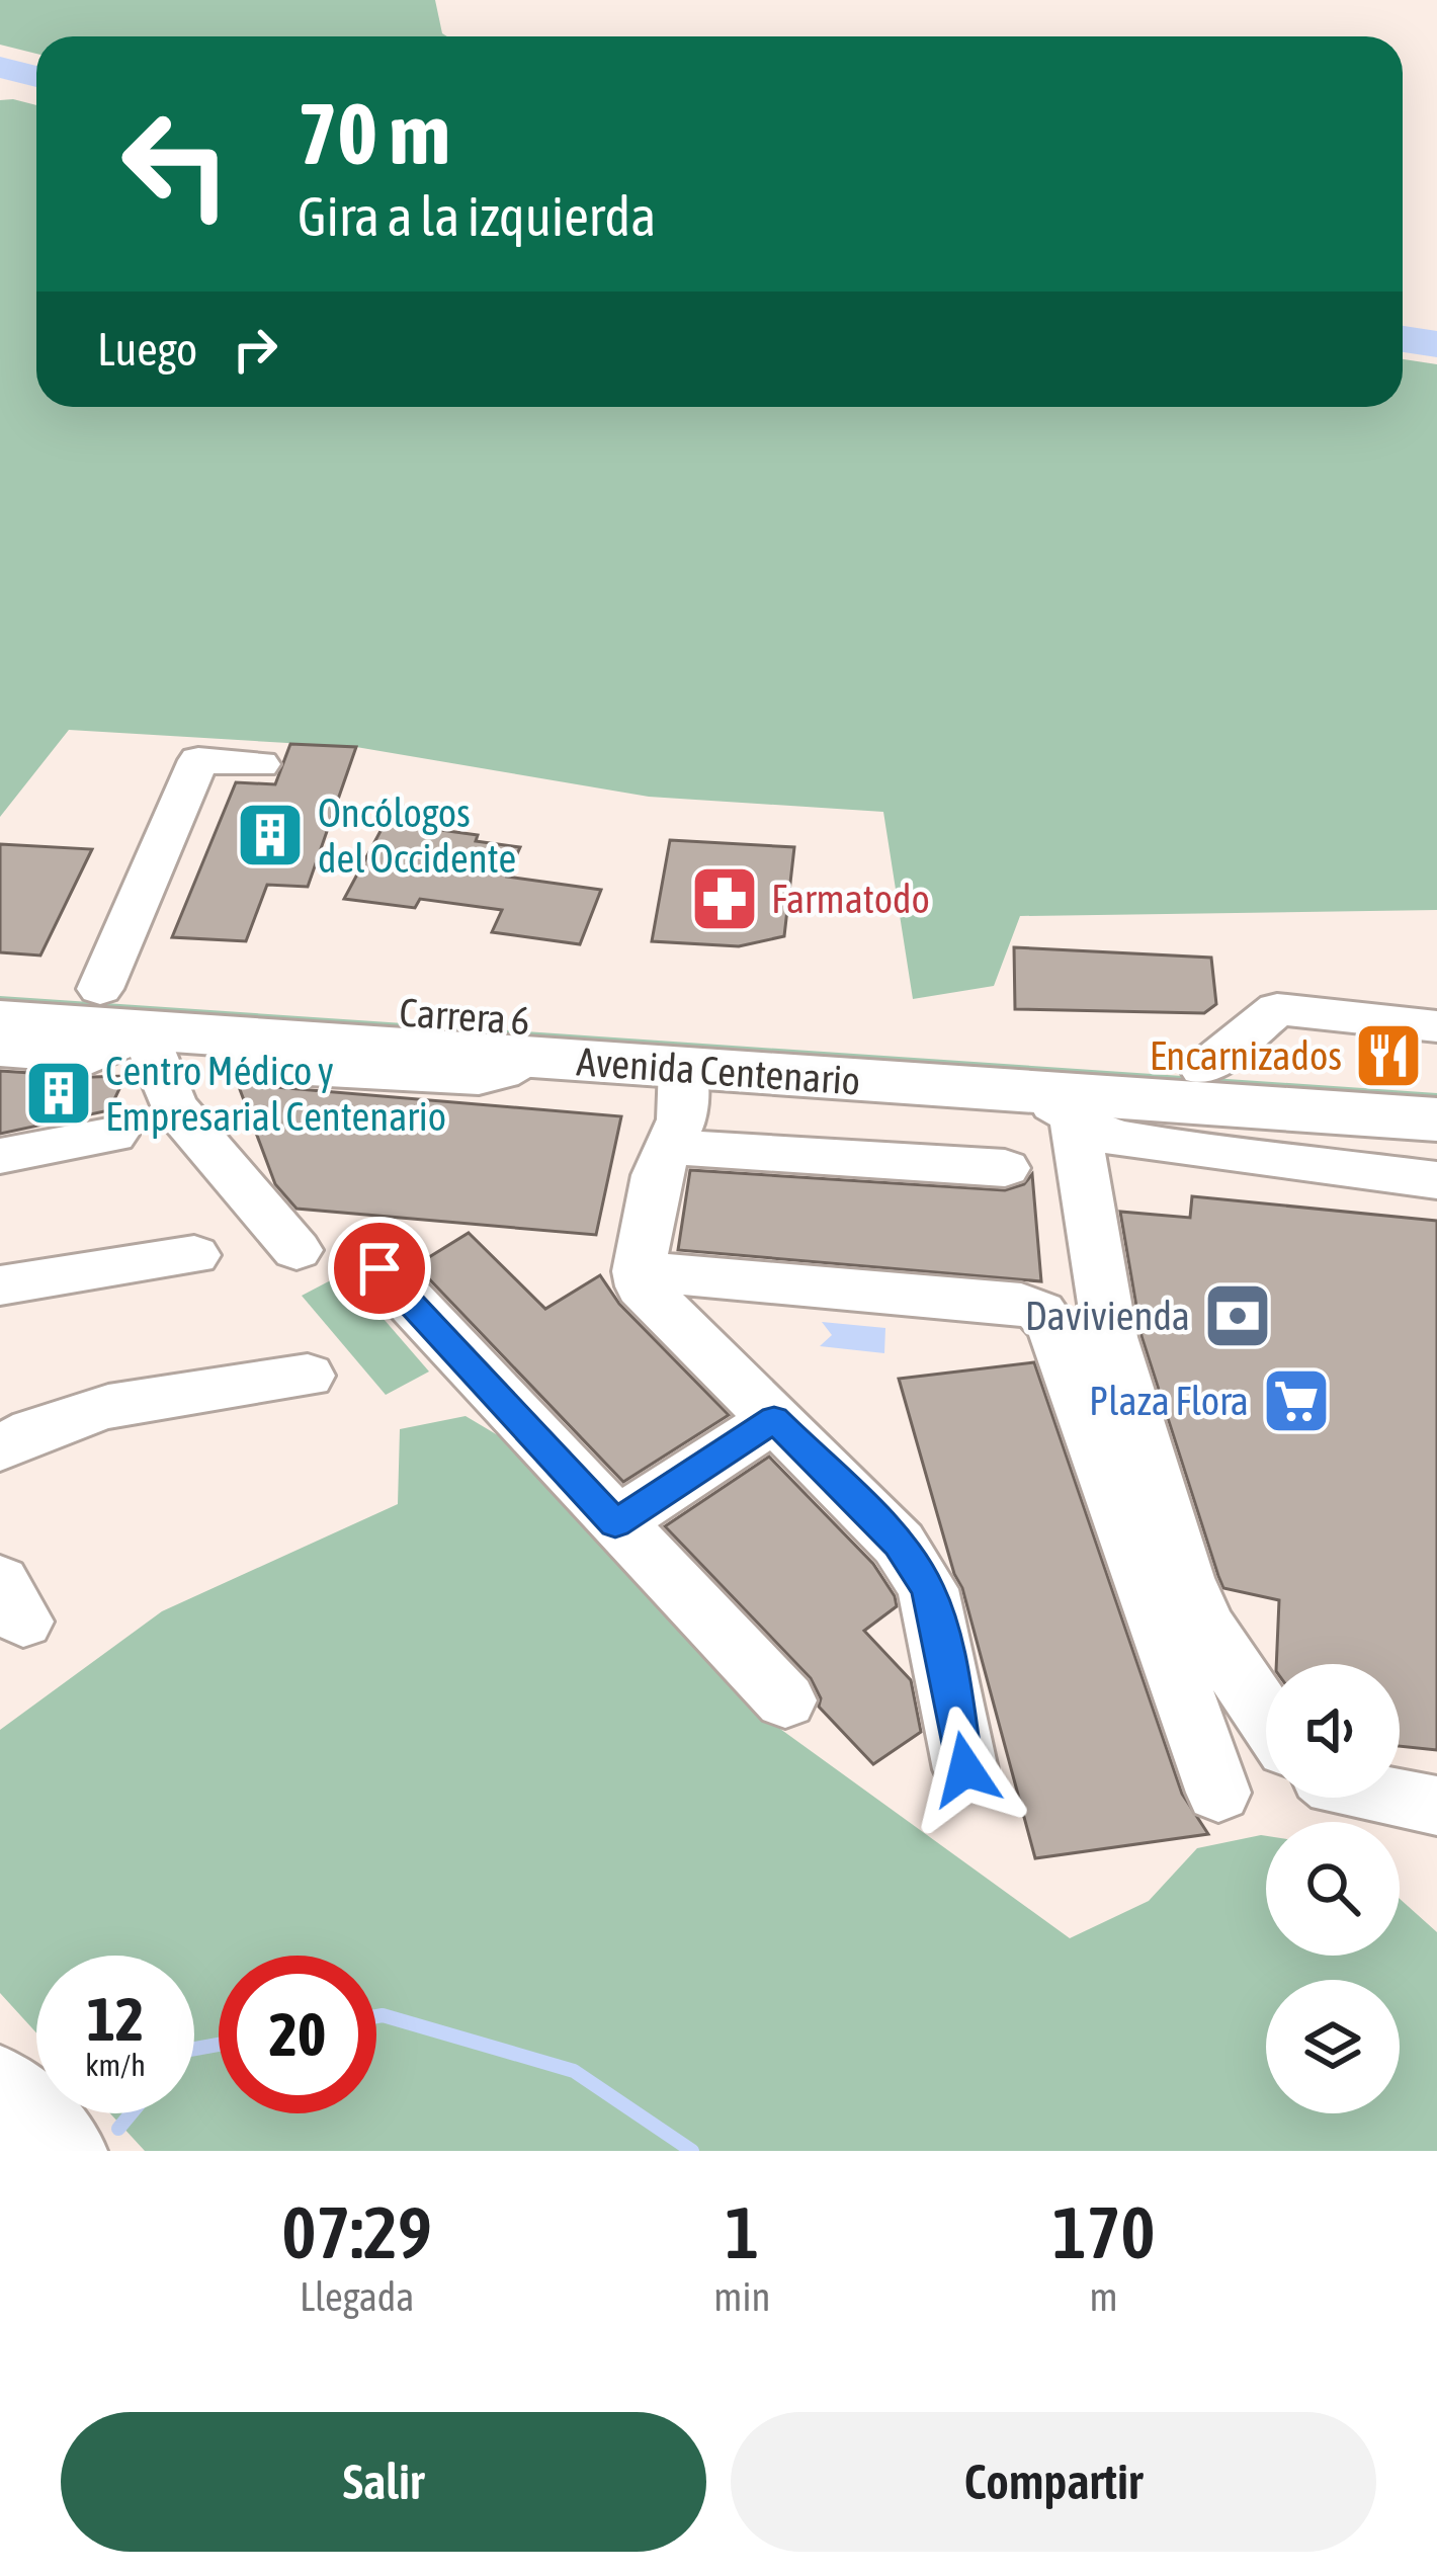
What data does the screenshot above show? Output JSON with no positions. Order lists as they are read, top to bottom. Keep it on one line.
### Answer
{"streets":{"main road":["Carrera 6","Avenida Centenario"]},"places":{"building":["Oncólogos del Occidente","Centro Médico y Empresarial Centenario"],"pharmacy":["Farmatodo"],"restaurant":["Encarnizados"],"bank":["Davivienda"],"supermarket":["Plaza Flora"]},"page":{"turn":["70 m","Gira a la izquierda"],"then":"Luego","speed":"12 km/h","limit":"20","eta":["07:29","Llegada","1","min","170","m"],"buttons":["Salir","Compartir"]}}
